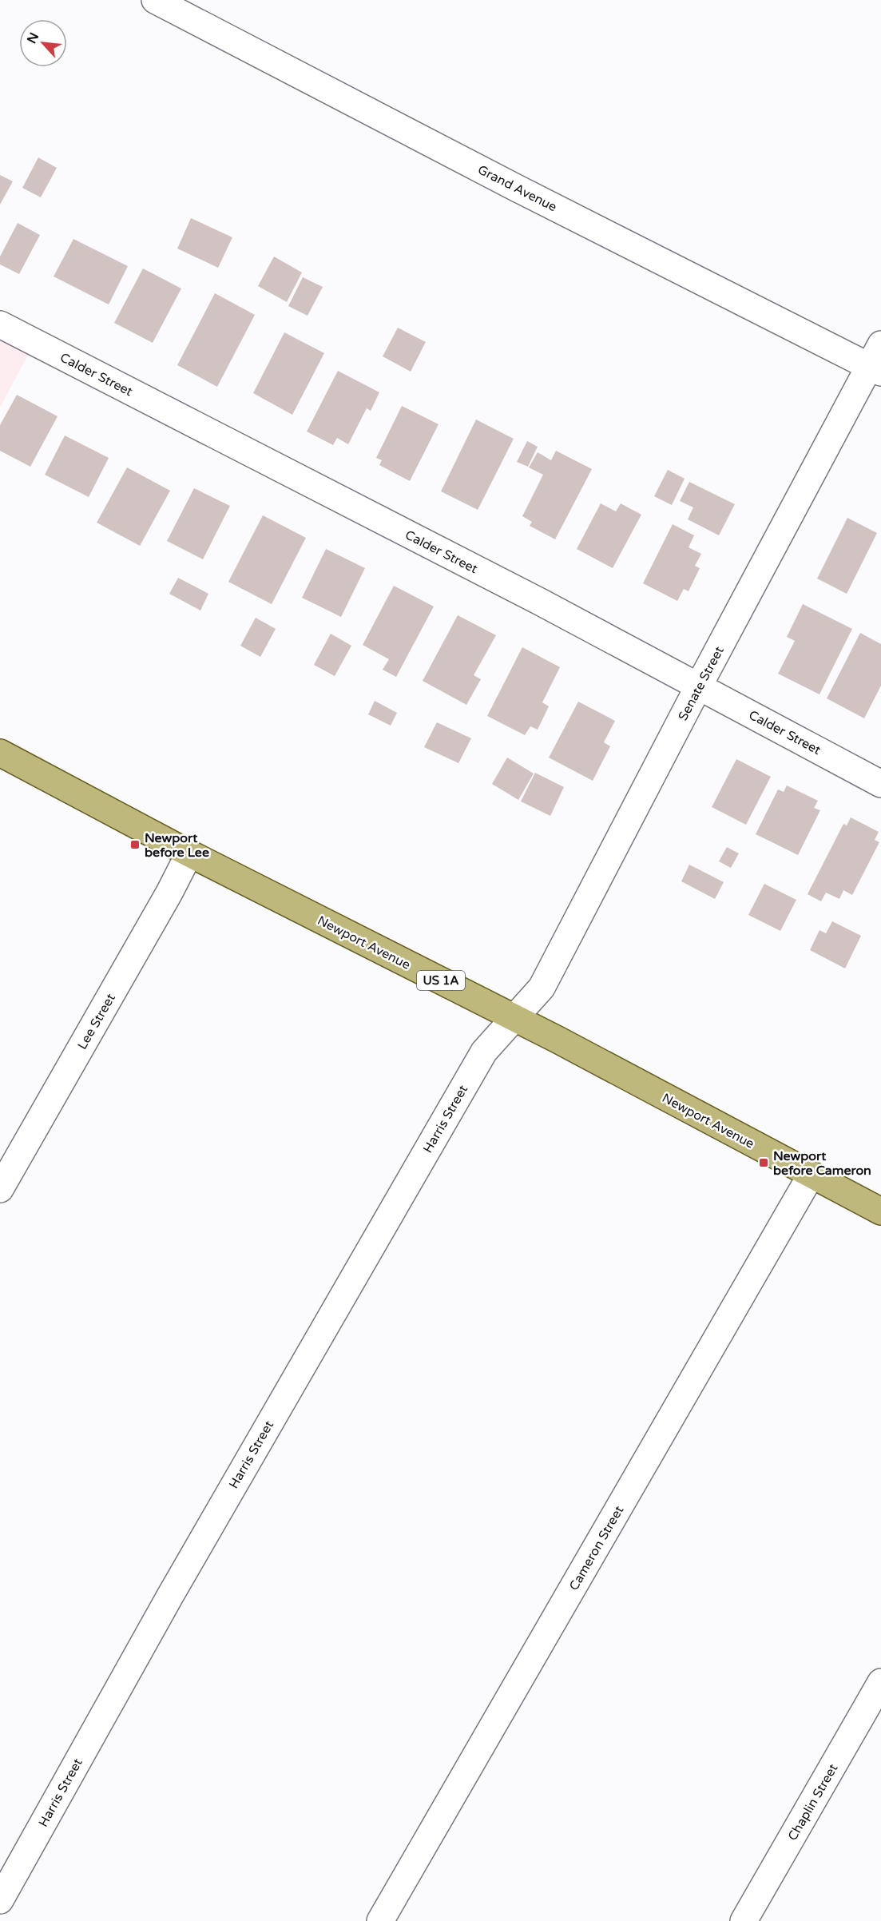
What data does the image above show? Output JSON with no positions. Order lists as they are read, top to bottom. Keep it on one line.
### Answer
{"streets":{"main road":["Newport Avenue","US 1A"],"street":["Grand Avenue","Calder Street","Senate Street","Lee Street","Harris Street","Cameron Street","Chaplin Street"]},"crossings":[["Grand Avenue","Senate Street"],["Calder Street","Senate Street"],["Senate Street","Newport Avenue"],["Senate Street","Harris Street"],["Newport Avenue","Lee Street"],["Newport Avenue","Harris Street"],["Newport Avenue","Cameron Street"]],"places":{"transit":["Newport before Lee","Newport before Cameron"]},"north":"top left"}
